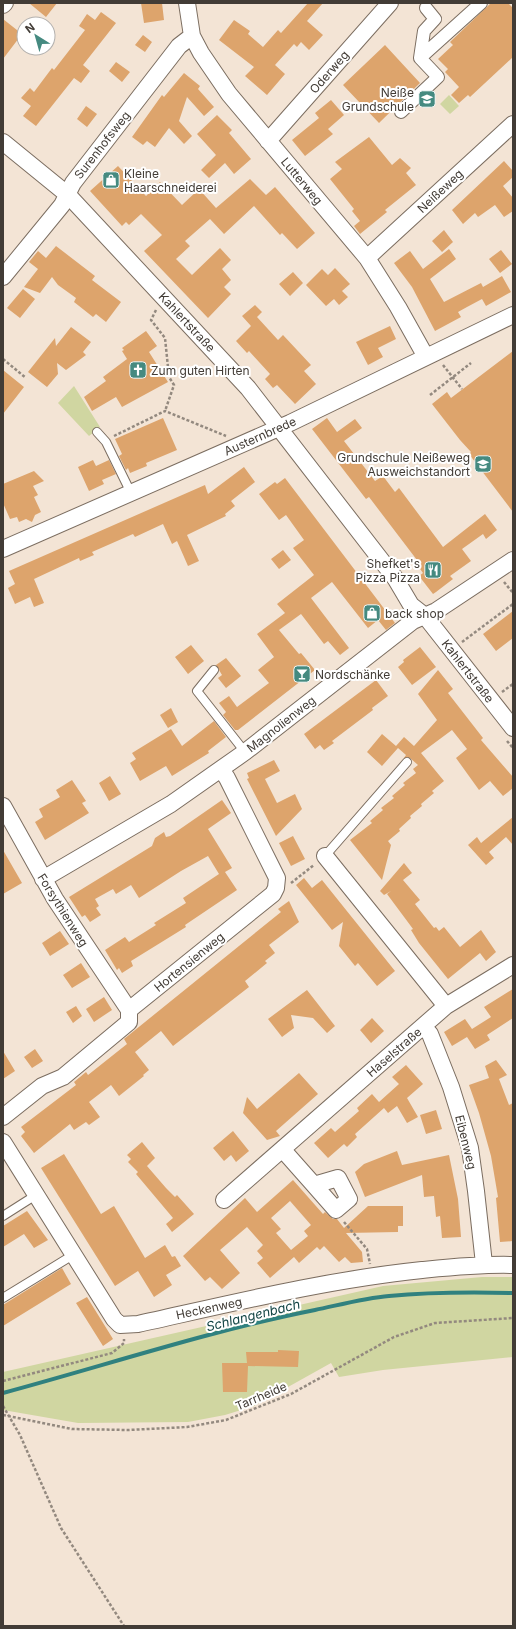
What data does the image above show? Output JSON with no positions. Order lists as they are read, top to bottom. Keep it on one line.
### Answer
{"streets":{"street":["Oderweg","Surenhofsweg","Lutterweg","Neißeweg","Kahlertstraße","Austernbrede","Magnolienweg","Forsythienweg","Hortensienweg","Haselstraße","Eibenweg","Heckenweg"],"path":["Tarrheide"]},"crossings":[["Oderweg","Lutterweg"],["Surenhofsweg","Lutterweg"],["Surenhofsweg","Kahlertstraße"],["Lutterweg","Neißeweg"],["Lutterweg","Austernbrede"],["Kahlertstraße","Austernbrede"],["Kahlertstraße","Magnolienweg"],["Magnolienweg","Forsythienweg"],["Forsythienweg","Hortensienweg"],["Haselstraße","Eibenweg"],["Eibenweg","Heckenweg"]],"water":["Schlangenbach"],"places":{"school or university":["Neiße Grundschule","Grundschule Neißeweg Ausweichstandort"],"shop":["Kleine Haarschneiderei","back shop"],"church":["Zum guten Hirten"],"restaurant":["Shefket's Pizza Pizza"],"bar":["Nordschänke"]},"north":"top left"}
